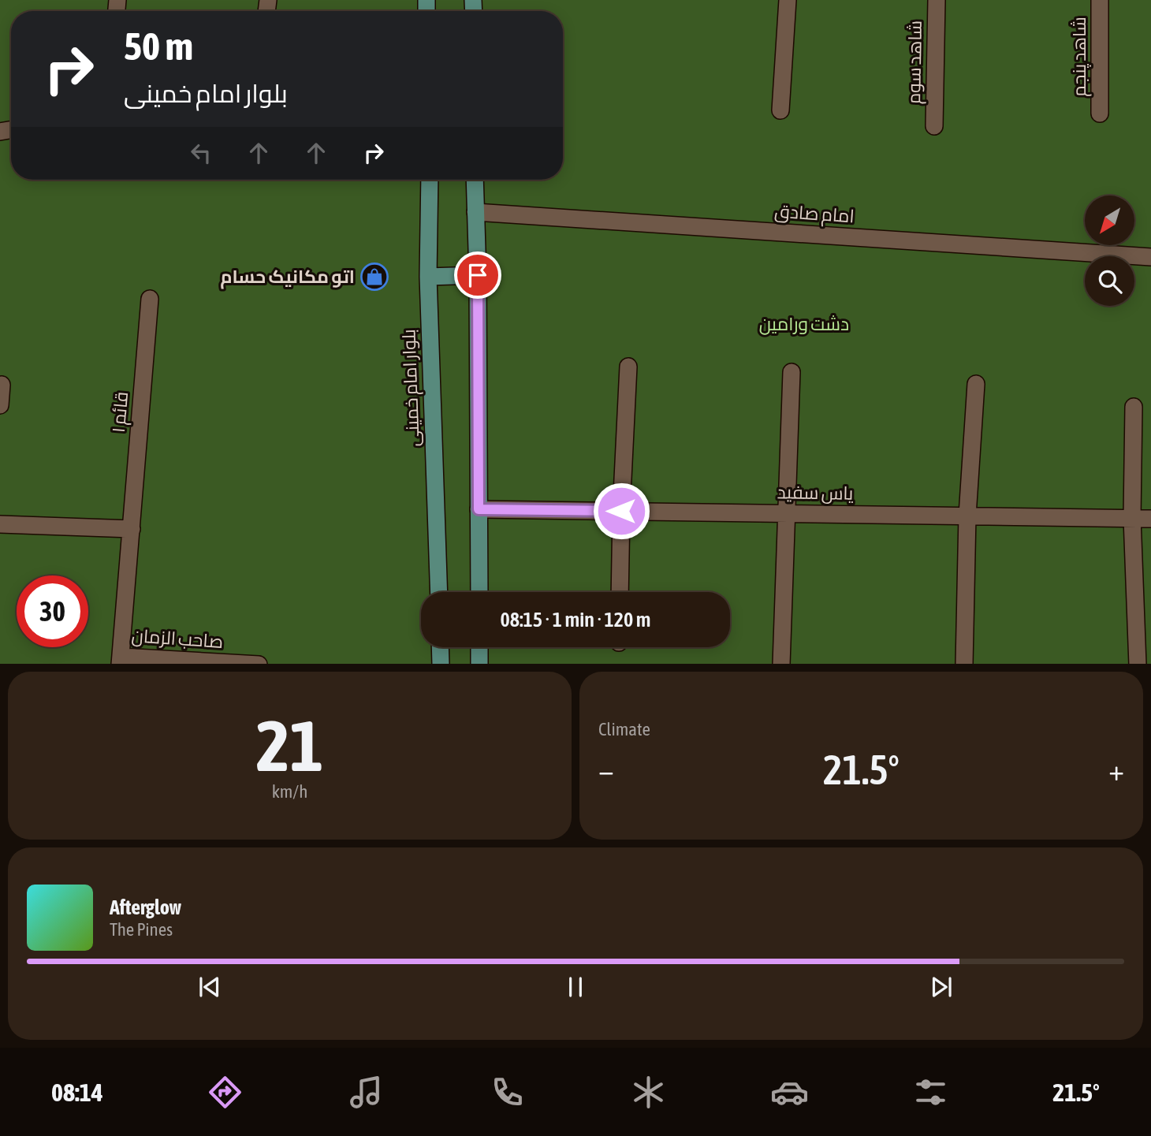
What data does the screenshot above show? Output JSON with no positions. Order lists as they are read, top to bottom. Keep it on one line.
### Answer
{"streets":{"main road":["بلوار امام خمینی"],"street":["شاهد پنجم","شاهد سوم","امام صادق","قائم ۱","یاس سفید","صاحب الزمان"]},"crossings":[["قائم ۱","صاحب الزمان"]],"parks":["دشت ورامین"],"places":{"shop":["اتو مکانیک حسام"]},"north":"bottom left","page":{"turn":["50 m","بلوار امام خمینی"],"limit":"30","trip":"08:15 · 1 min · 120 m","tile":[["21","km/h"],"Climate"],"heat":["−","21.5°","+"],"song":["Afterglow","The Pines"],"tabs":["08:14","21.5°"]}}
